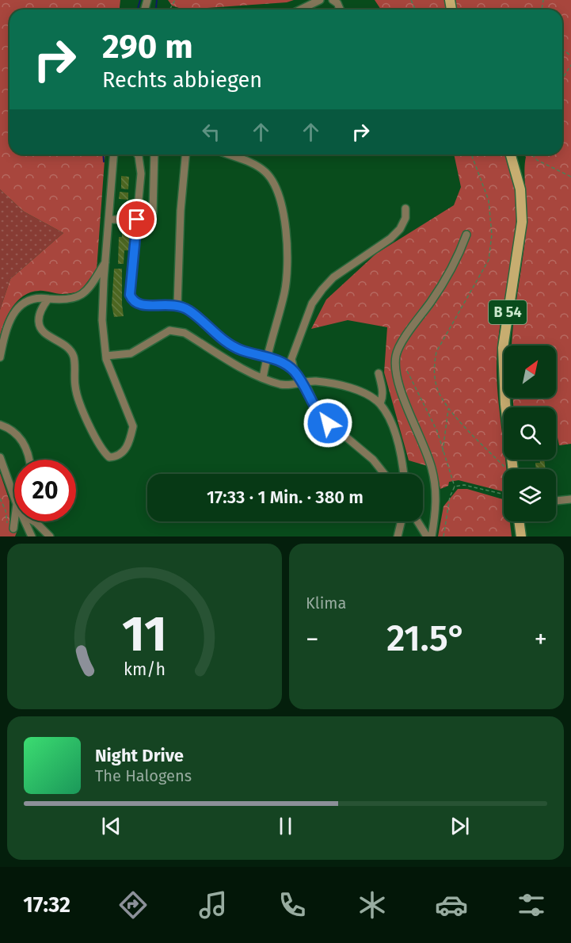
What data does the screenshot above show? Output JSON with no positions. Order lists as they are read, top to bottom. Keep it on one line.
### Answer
{"streets":{"main road":["B 54"]},"north":"top right","page":{"turn":["290 m","Rechts abbiegen"],"limit":"20","trip":"17:33 · 1 Min. · 380 m","tile":"Klima","heat":["−","21.5°","+"],"song":["Night Drive","The Halogens"],"tabs":"17:32","gauge":["11","km/h"]}}
